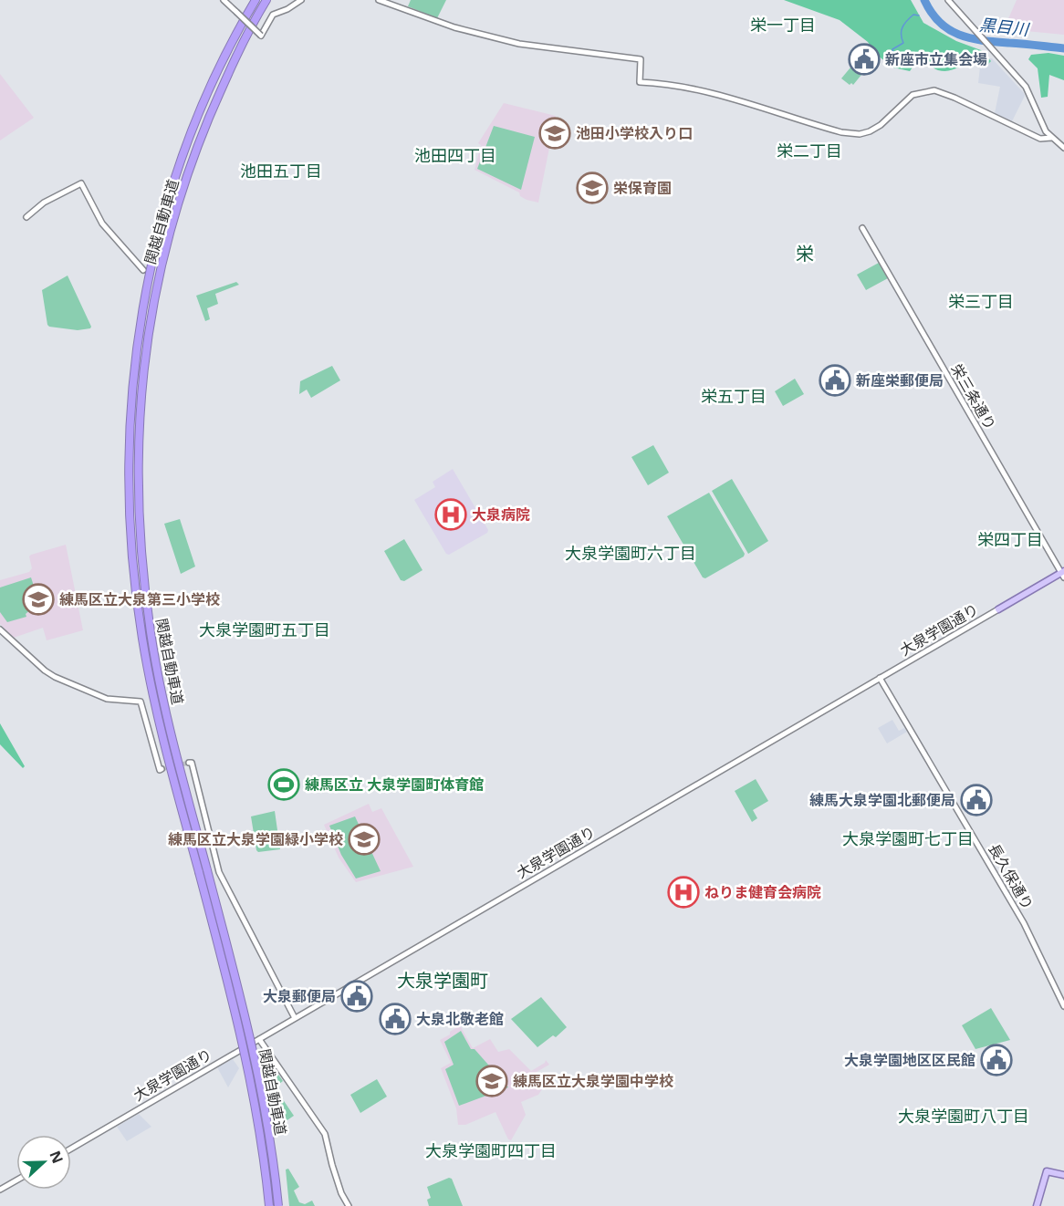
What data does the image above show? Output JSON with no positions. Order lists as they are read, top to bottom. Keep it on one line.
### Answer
{"streets":{"highway":["関越自動車道"],"main road":["大泉学園通り"],"street":["栄三条通り","長久保通り"]},"crossings":[["栄三条通り","大泉学園通り"],["大泉学園通り","長久保通り"]],"districts":["栄一丁目","栄二丁目","池田四丁目","池田五丁目","栄","栄三丁目","栄五丁目","栄四丁目","大泉学園町六丁目","大泉学園町五丁目","大泉学園町七丁目","大泉学園町","大泉学園町八丁目","大泉学園町四丁目"],"water":["黒目川"],"places":{"public building":["新座市立集会場","新座栄郵便局","練馬大泉学園北郵便局","大泉郵便局","大泉北敬老館","大泉学園地区区民館"],"school or university":["池田小学校入り口","栄保育園","練馬区立大泉第三小学校","練馬区立大泉学園緑小学校","練馬区立大泉学園中学校"],"hospital":["大泉病院","ねりま健育会病院"],"sports":["練馬区立 大泉学園町体育館"]},"north":"right"}
